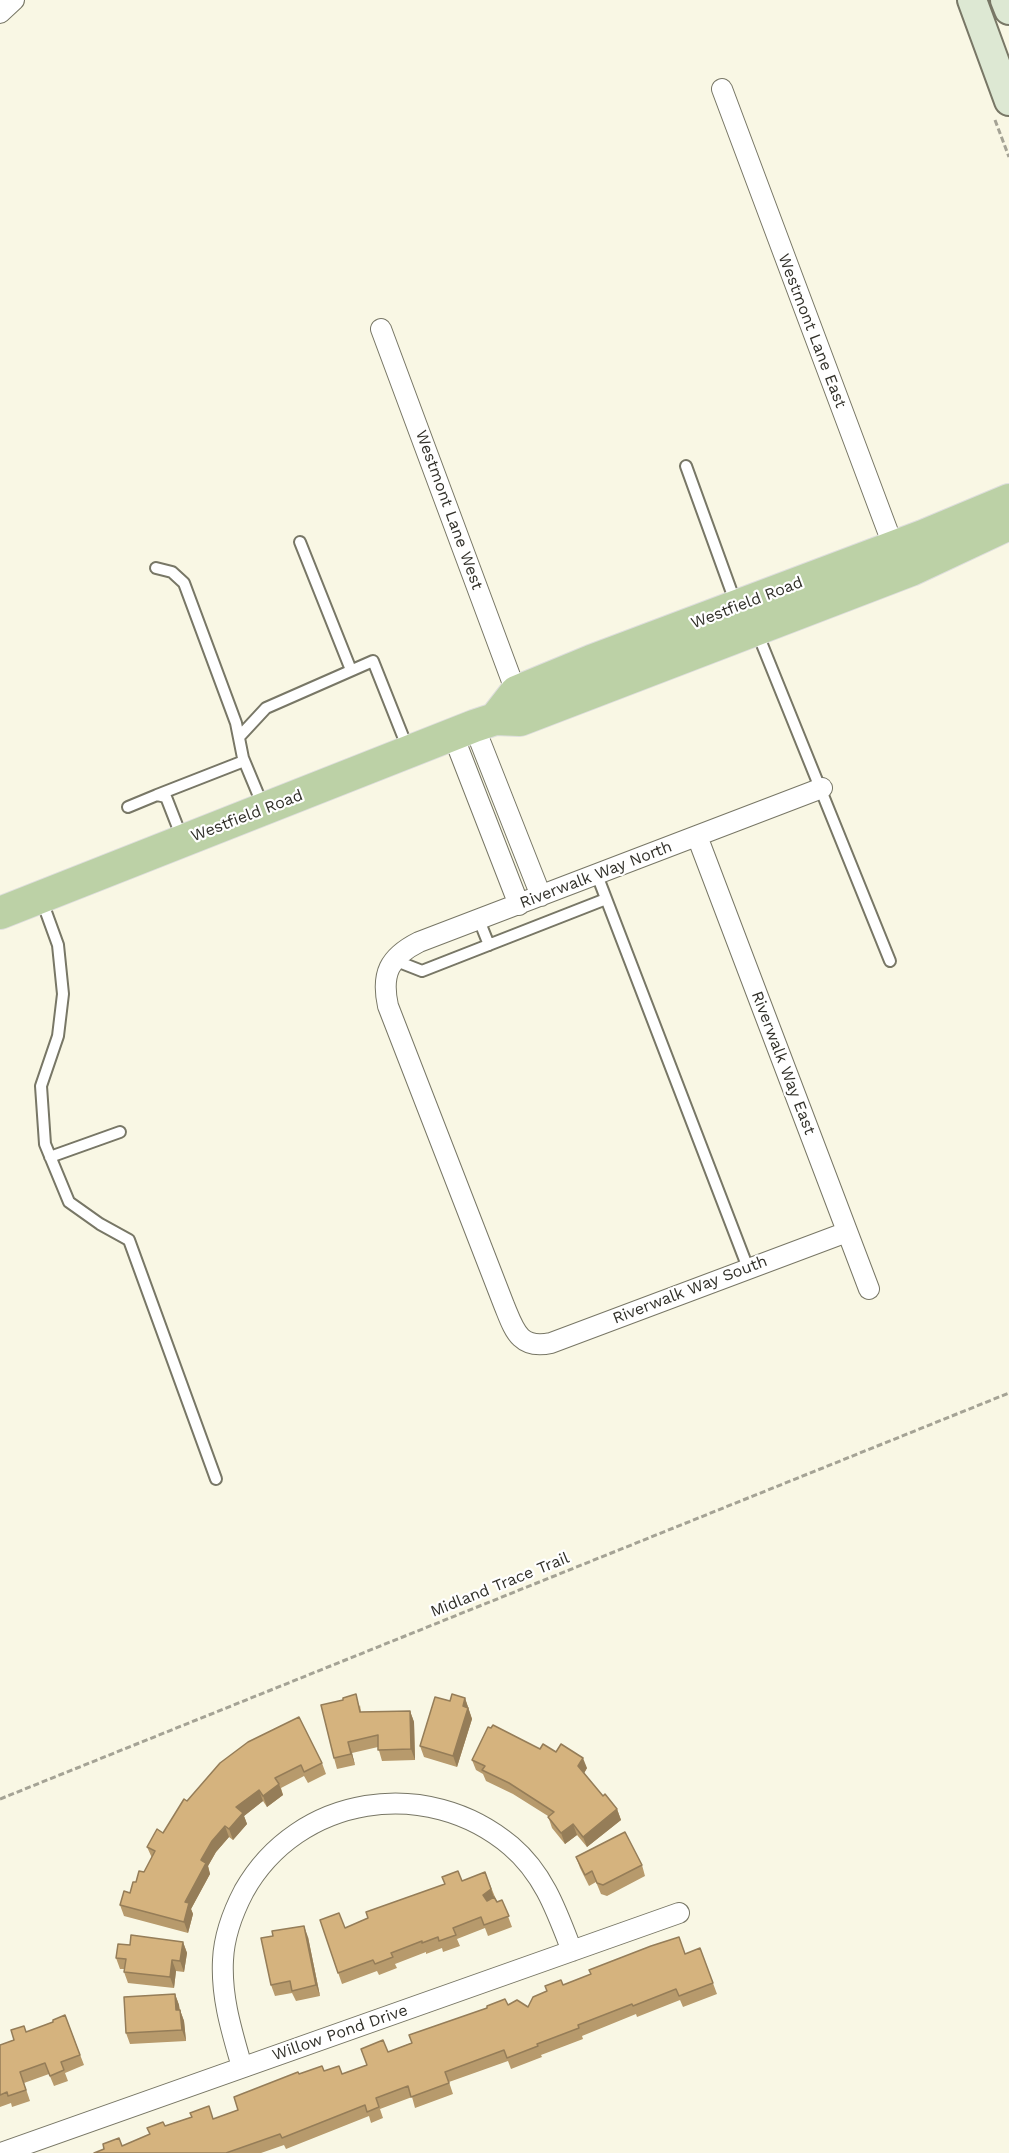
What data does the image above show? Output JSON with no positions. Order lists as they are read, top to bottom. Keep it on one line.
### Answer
{"streets":{"main road":["Westfield Road"],"street":["Westmont Lane East","Westmont Lane West","Riverwalk Way North","Riverwalk Way East","Riverwalk Way South","Willow Pond Drive"],"path":["Midland Trace Trail"]},"crossings":[["Westmont Lane East","Westfield Road"],["Westmont Lane West","Westfield Road"],["Riverwalk Way North","Riverwalk Way East"],["Riverwalk Way North","Riverwalk Way South"],["Riverwalk Way East","Riverwalk Way South"]]}
